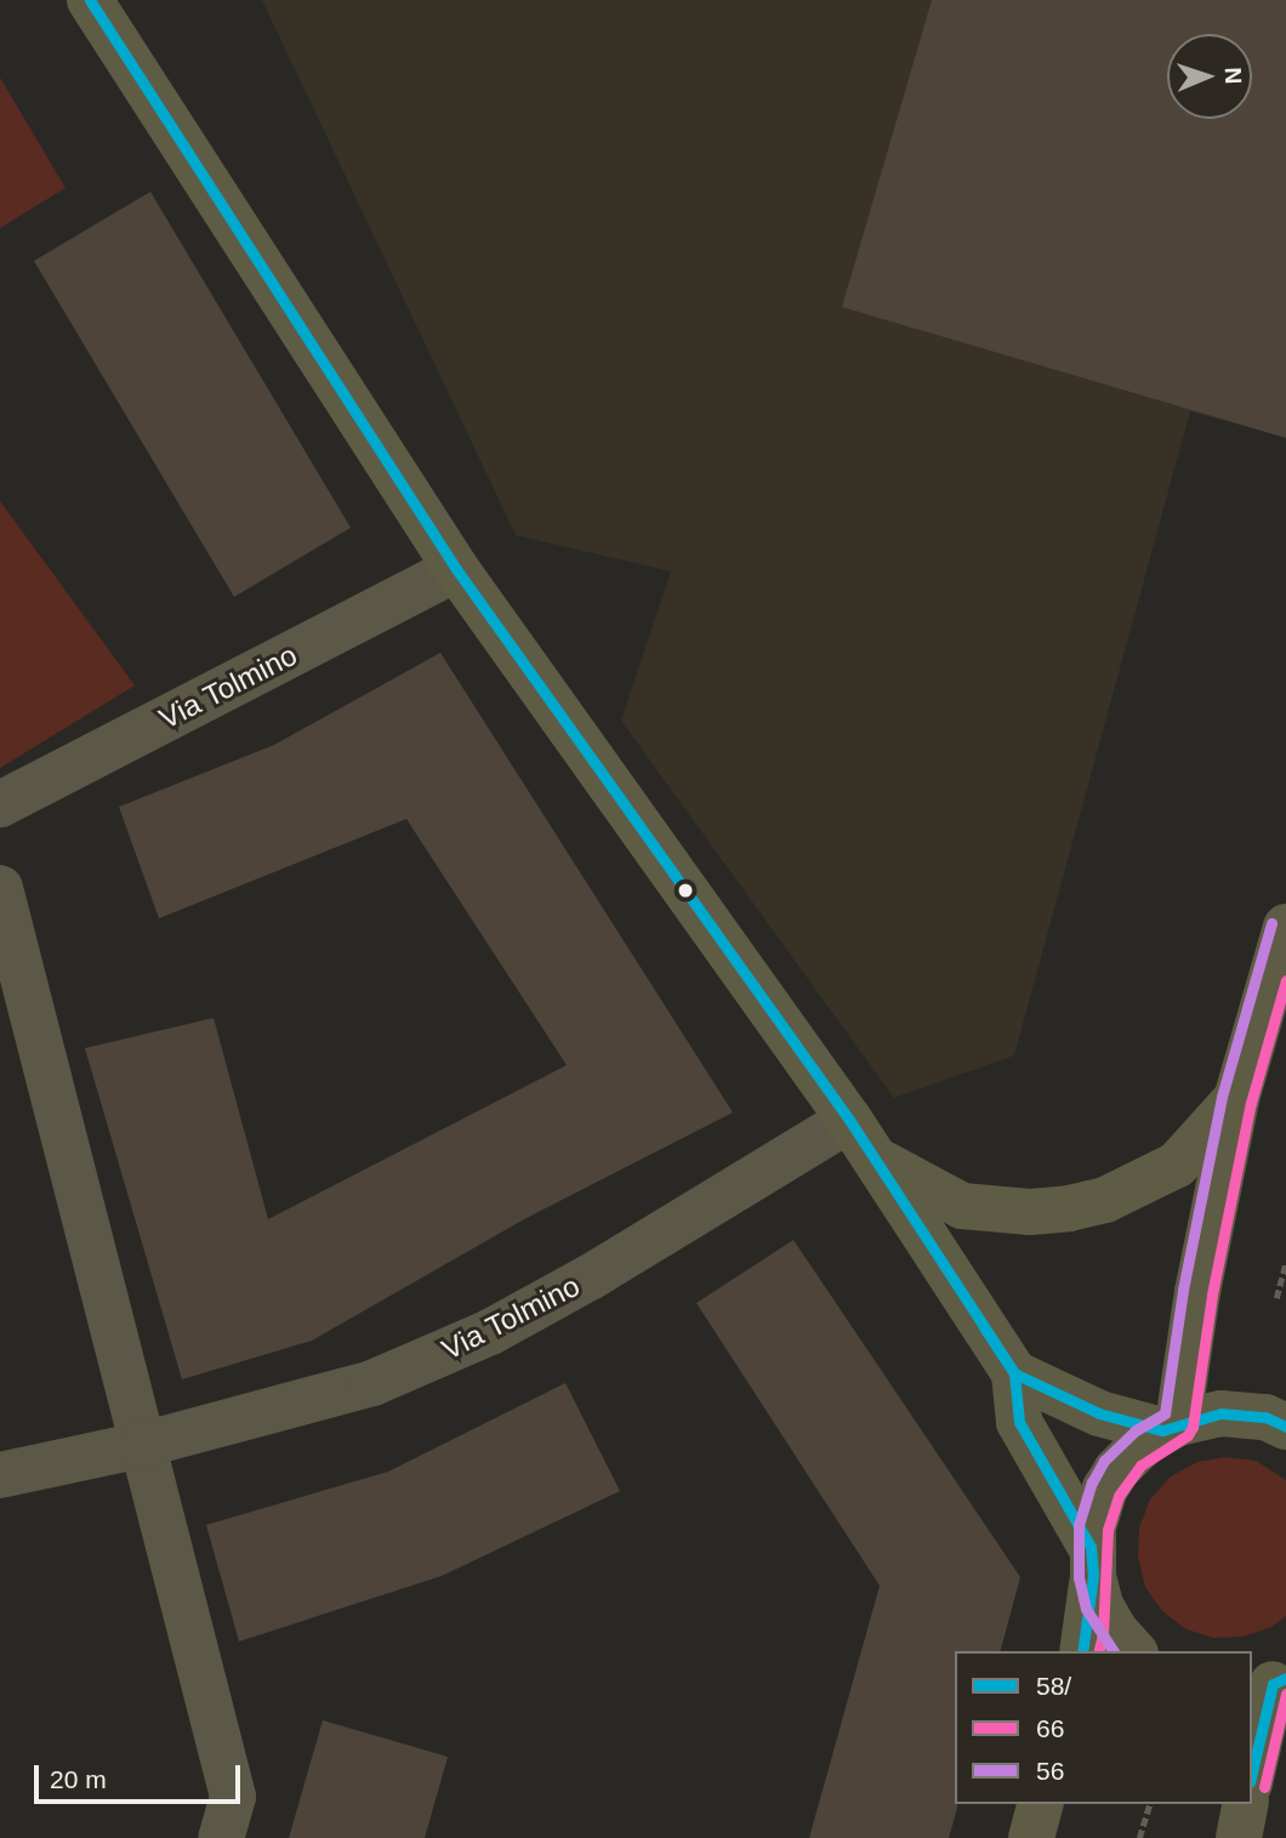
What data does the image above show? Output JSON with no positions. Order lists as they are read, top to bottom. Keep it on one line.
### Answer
{"streets":{"street":["Via Tolmino"]},"lines":["transit line 58/","transit line 56","transit line 66"],"legend":["58/","66","56"],"scale_bar":"20 m","north":"right"}
